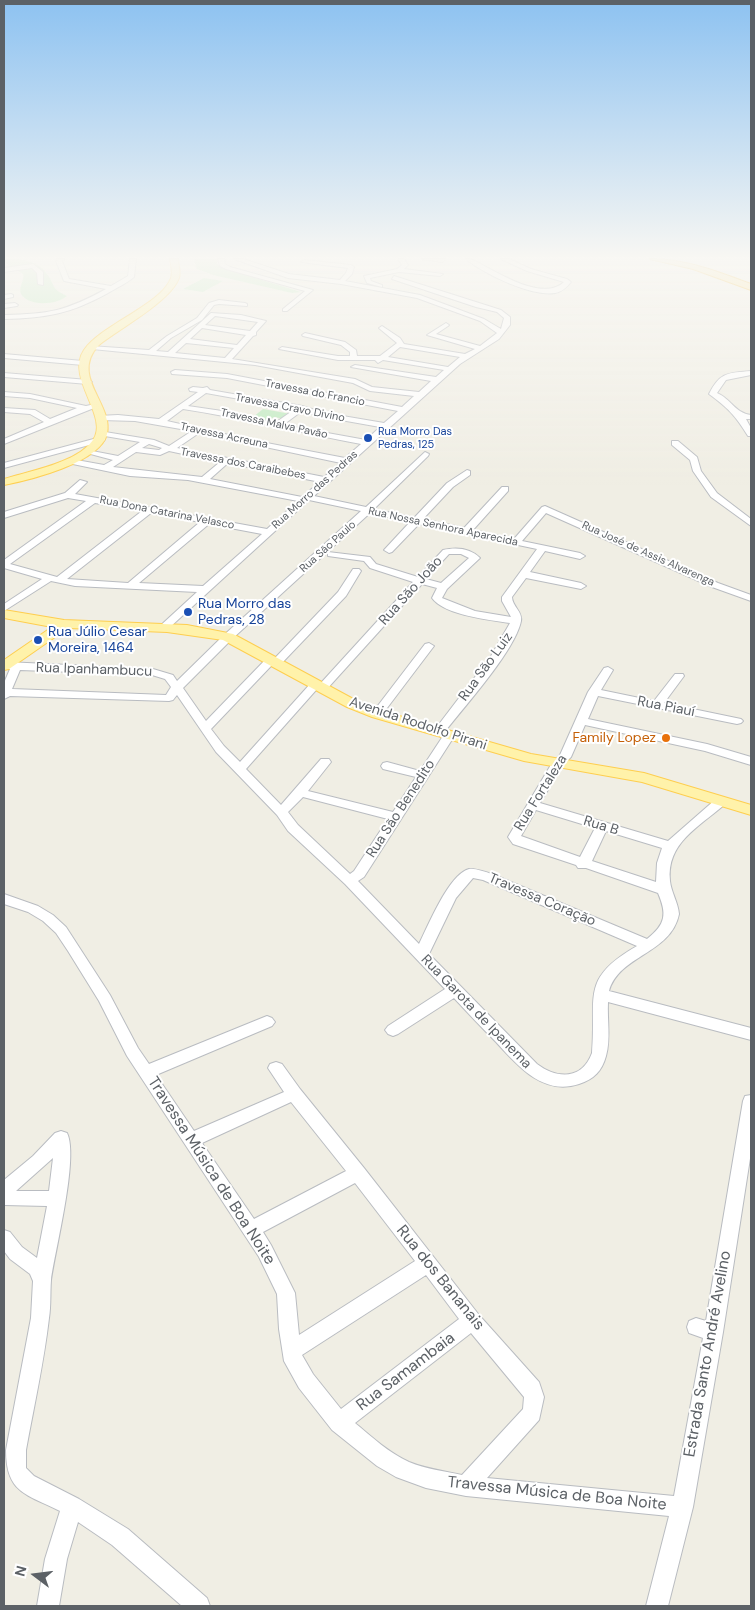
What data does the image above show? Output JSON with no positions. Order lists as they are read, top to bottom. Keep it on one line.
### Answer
{"streets":{"main road":["Avenida Rodolfo Pirani"],"street":["Travessa do Francio","Travessa Cravo Divino","Travessa Malva Pavão","Travessa Acreuna","Travessa dos Caraibebes","Rua Morro das Pedras","Rua Dona Catarina Velasco","Rua Nossa Senhora Aparecida","Rua São Paulo","Rua José de Assis Alvarenga","Rua São João","Rua São Luiz","Rua Ipanhambucu","Rua Piauí","Rua Fortaleza","Rua São Benedito","Rua B","Travessa Coração","Rua Garota de Ipanema","Travessa Música de Boa Noite","Rua dos Bananais","Estrada Santo André Avelino","Rua Samambaia"]},"crossings":[["Travessa do Francio","Rua Morro das Pedras"],["Travessa Cravo Divino","Rua Morro das Pedras"],["Travessa Malva Pavão","Rua Morro das Pedras"],["Travessa Acreuna","Rua Morro das Pedras"],["Travessa dos Caraibebes","Rua Morro das Pedras"],["Rua Morro das Pedras","Rua Dona Catarina Velasco"],["Rua Morro das Pedras","Rua Nossa Senhora Aparecida"],["Rua Morro das Pedras","Avenida Rodolfo Pirani"],["Rua Nossa Senhora Aparecida","Rua São Paulo"],["Rua Nossa Senhora Aparecida","Rua José de Assis Alvarenga"],["Rua São Paulo","Rua Ipanhambucu"],["Rua São Paulo","Avenida Rodolfo Pirani"],["Rua São Paulo","Rua Garota de Ipanema"],["Rua São João","Rua São Luiz"],["Rua São João","Avenida Rodolfo Pirani"],["Rua São João","Rua Garota de Ipanema"],["Rua São Luiz","Avenida Rodolfo Pirani"],["Rua São Luiz","Rua São Benedito"],["Rua Ipanhambucu","Rua Garota de Ipanema"],["Rua Piauí","Rua Fortaleza"],["Avenida Rodolfo Pirani","Rua Fortaleza"],["Avenida Rodolfo Pirani","Rua São Benedito"],["Rua Fortaleza","Rua B"],["Rua São Benedito","Rua Garota de Ipanema"],["Rua B","Rua Garota de Ipanema"],["Travessa Coração","Rua Garota de Ipanema"],["Travessa Música de Boa Noite","Rua dos Bananais"],["Travessa Música de Boa Noite","Estrada Santo André Avelino"],["Travessa Música de Boa Noite","Rua Samambaia"],["Rua dos Bananais","Rua Samambaia"]],"places":["Rua Morro Das Pedras, 125","Rua Morro das Pedras, 28","Rua Júlio Cesar Moreira, 1464","Family Lopez"],"north":"left"}
